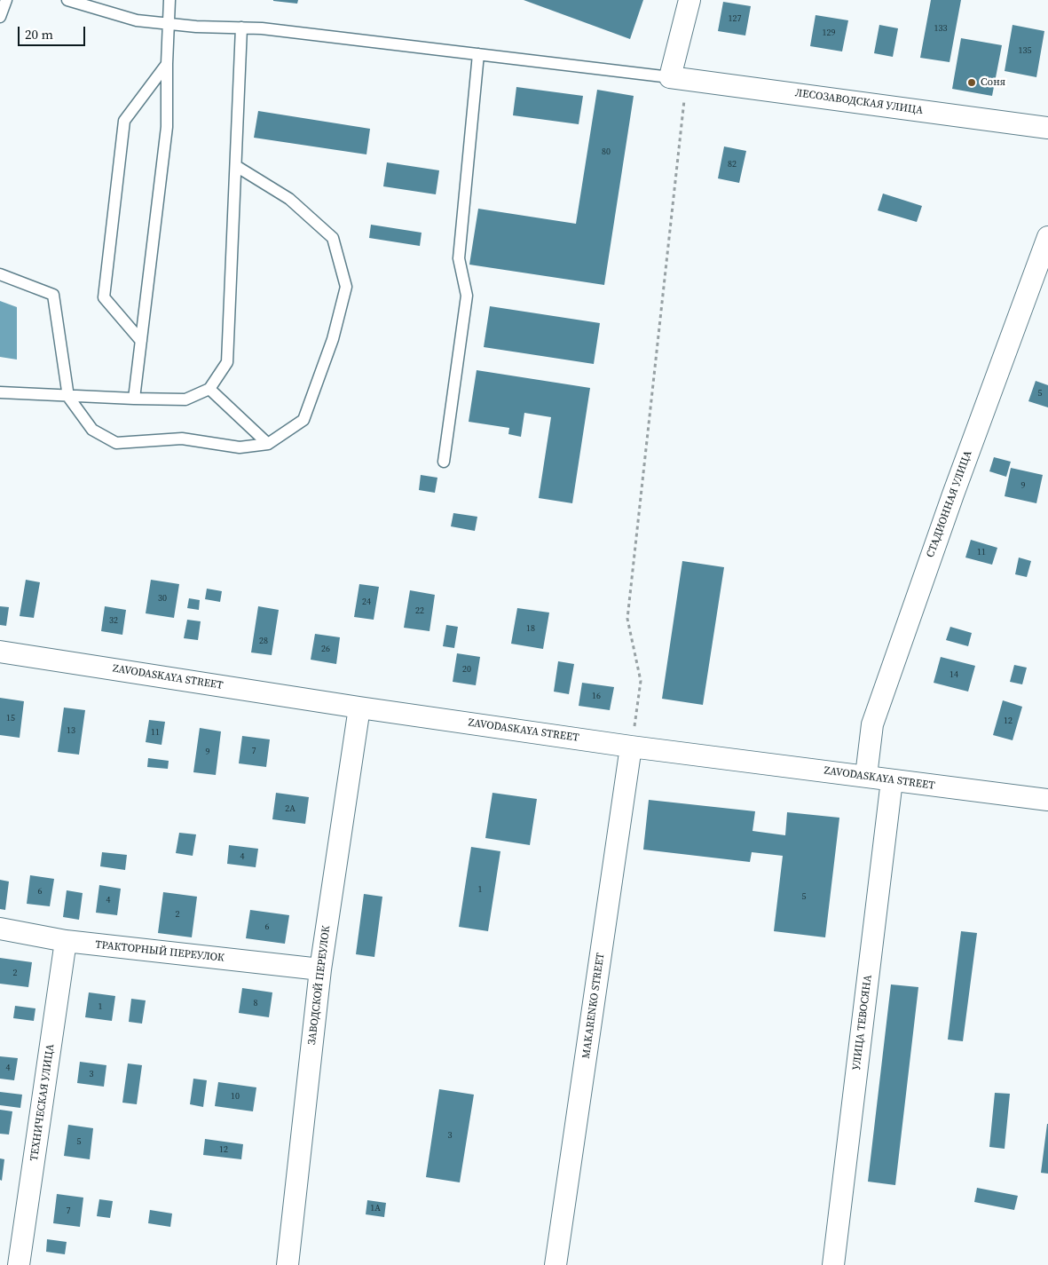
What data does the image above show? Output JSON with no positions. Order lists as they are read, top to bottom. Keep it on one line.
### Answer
{"streets":{"street":["ЛЕСОЗАВОДСКАЯ УЛИЦА","СТАДИОННАЯ УЛИЦА","ZAVODASKAYA STREET","ТРАКТОРНЫЙ ПЕРЕУЛОК","ЗАВОДСКОЙ ПЕРЕУЛОК","MAKARENKO STREET","УЛИЦА ТЕВОСЯНА","ТЕХНИЧЕСКАЯ УЛИЦА"]},"crossings":[["СТАДИОННАЯ УЛИЦА","ZAVODASKAYA STREET"],["ZAVODASKAYA STREET","ЗАВОДСКОЙ ПЕРЕУЛОК"],["ZAVODASKAYA STREET","MAKARENKO STREET"],["ZAVODASKAYA STREET","УЛИЦА ТЕВОСЯНА"],["ТРАКТОРНЫЙ ПЕРЕУЛОК","ЗАВОДСКОЙ ПЕРЕУЛОК"],["ТРАКТОРНЫЙ ПЕРЕУЛОК","ТЕХНИЧЕСКАЯ УЛИЦА"]],"places":["Соня"],"house_numbers":["127","133","129","135","80","82","5","9","11","30","24","22","32","18","28","26","20","14","16","15","12","13","11","7","9","2А","4","1","6","5","4","2","6","2","8","1","4","3","10","3","5","12","1А","7"],"scale_bar":"20 m"}
